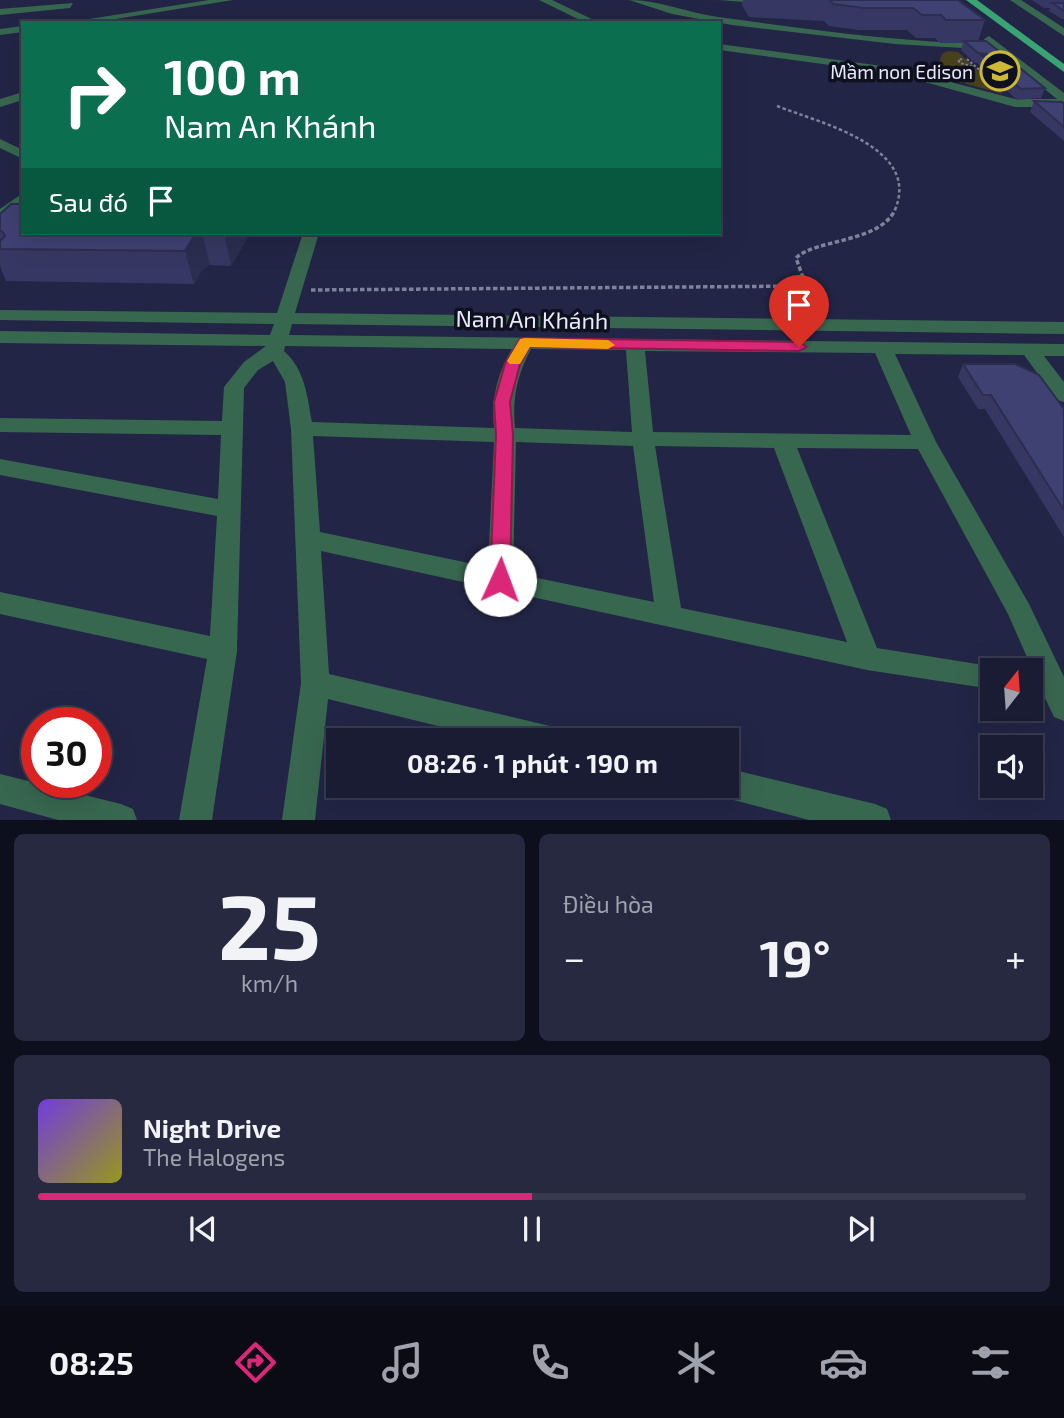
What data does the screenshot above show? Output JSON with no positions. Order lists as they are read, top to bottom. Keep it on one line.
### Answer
{"streets":{"street":["Nam An Khánh"]},"places":{"school or university":["Mầm non Edison"]},"north":"top","page":{"turn":["100 m","Nam An Khánh"],"then":"Sau đó","limit":"30","trip":"08:26 · 1 phút · 190 m","tile":[["25","km/h"],"Điều hòa"],"heat":["−","19°","+"],"song":["Night Drive","The Halogens"],"tabs":"08:25"}}
